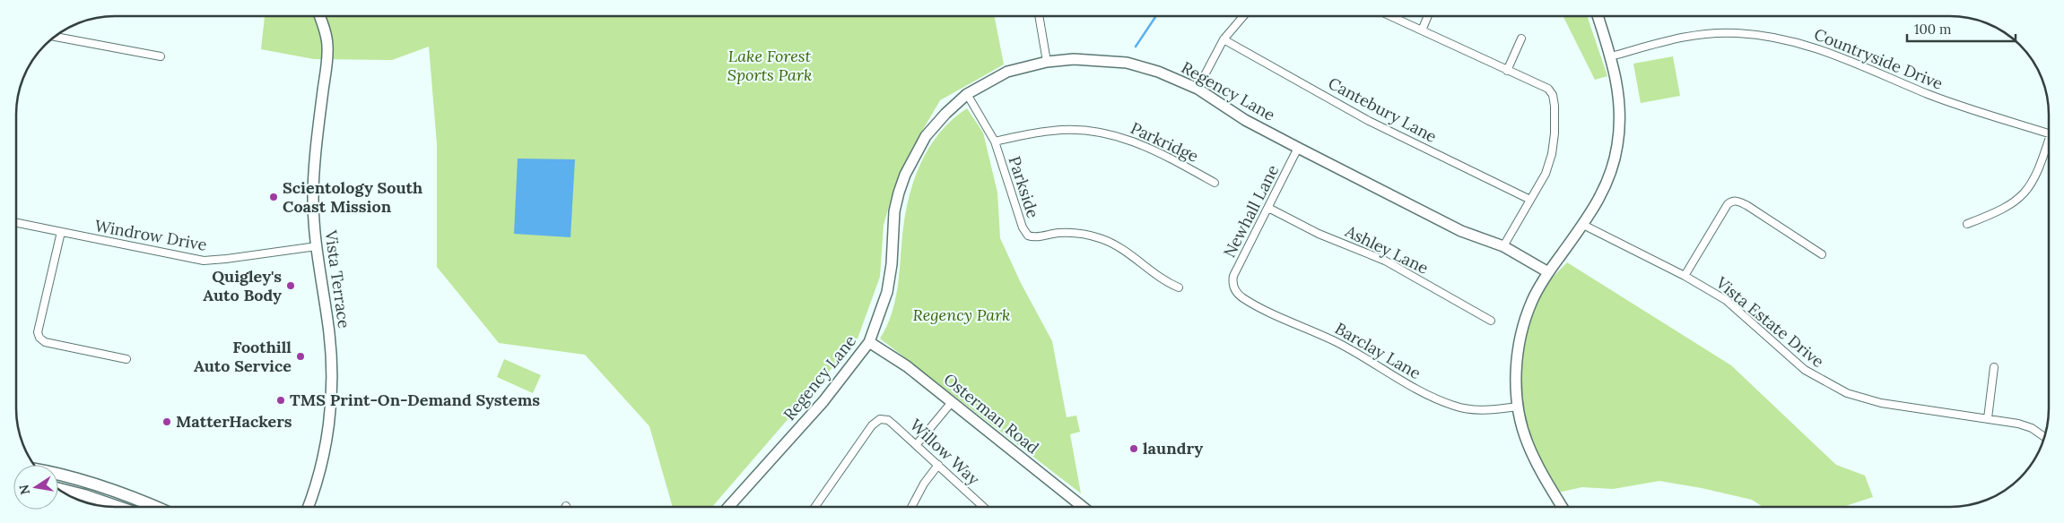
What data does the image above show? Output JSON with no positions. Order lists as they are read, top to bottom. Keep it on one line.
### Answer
{"streets":{"street":["Countryside Drive","Regency Lane","Cantebury Lane","Parkridge","Parkside","Newhall Lane","Windrow Drive","Ashley Lane","Vista Terrace","Vista Estate Drive","Barclay Lane","Osterman Road","Willow Way"]},"crossings":[["Regency Lane","Parkside"],["Regency Lane","Newhall Lane"],["Regency Lane","Osterman Road"],["Parkridge","Parkside"],["Newhall Lane","Ashley Lane"],["Newhall Lane","Barclay Lane"],["Windrow Drive","Vista Terrace"]],"parks":["Lake Forest Sports Park","Regency Park"],"places":["Scientology South Coast Mission","Quigley's Auto Body","Foothill Auto Service","TMS Print-On-Demand Systems","MatterHackers","laundry"],"scale_bar":"100 m","north":"left"}
